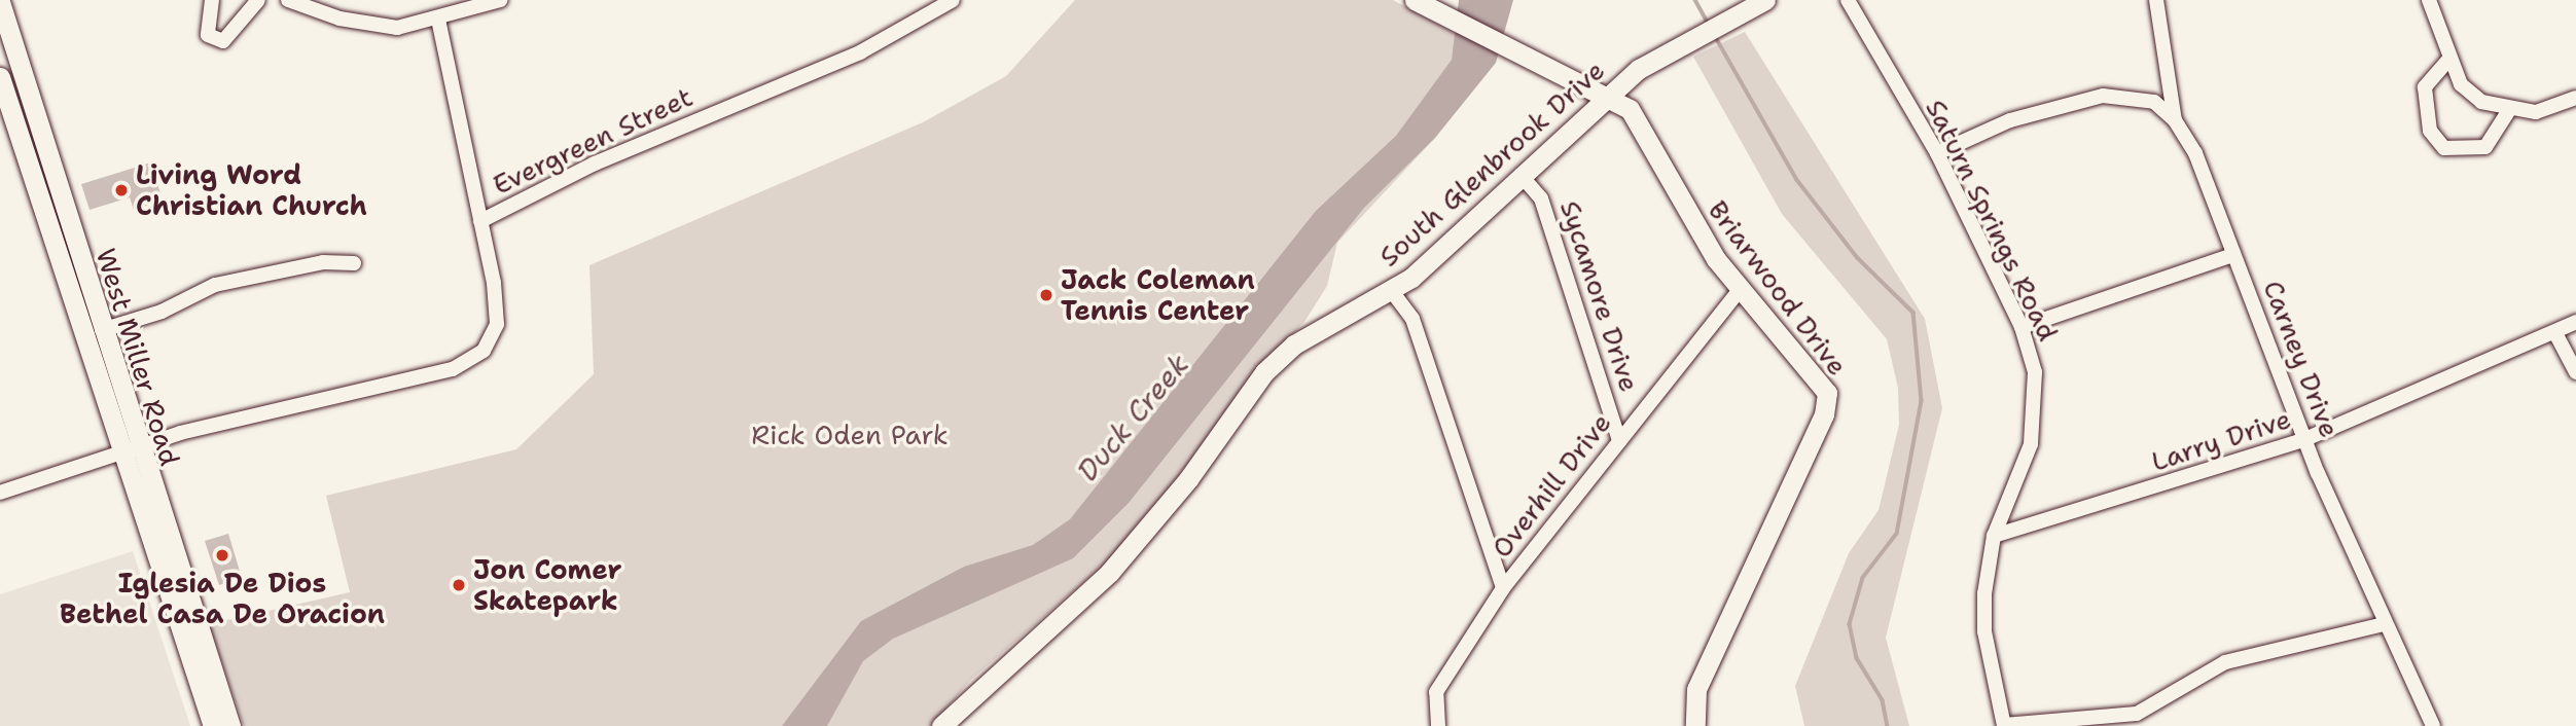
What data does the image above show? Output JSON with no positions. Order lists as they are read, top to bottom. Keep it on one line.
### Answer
{"streets":{"street":["Evergreen Street","South Glenbrook Drive","Saturn Springs Road","Briarwood Drive","Sycamore Drive","West Miller Road","Carney Drive","Larry Drive","Overhill Drive"]},"crossings":[["Evergreen Street","West Miller Road"],["South Glenbrook Drive","Briarwood Drive"],["South Glenbrook Drive","Sycamore Drive"],["Saturn Springs Road","Larry Drive"],["Briarwood Drive","Overhill Drive"],["Sycamore Drive","Overhill Drive"],["Carney Drive","Larry Drive"]],"water":["Duck Creek"],"parks":["Rick Oden Park"],"places":["Living Word Christian Church","Jack Coleman Tennis Center","Iglesia De Dios Bethel Casa De Oracion","Jon Comer Skatepark"]}
